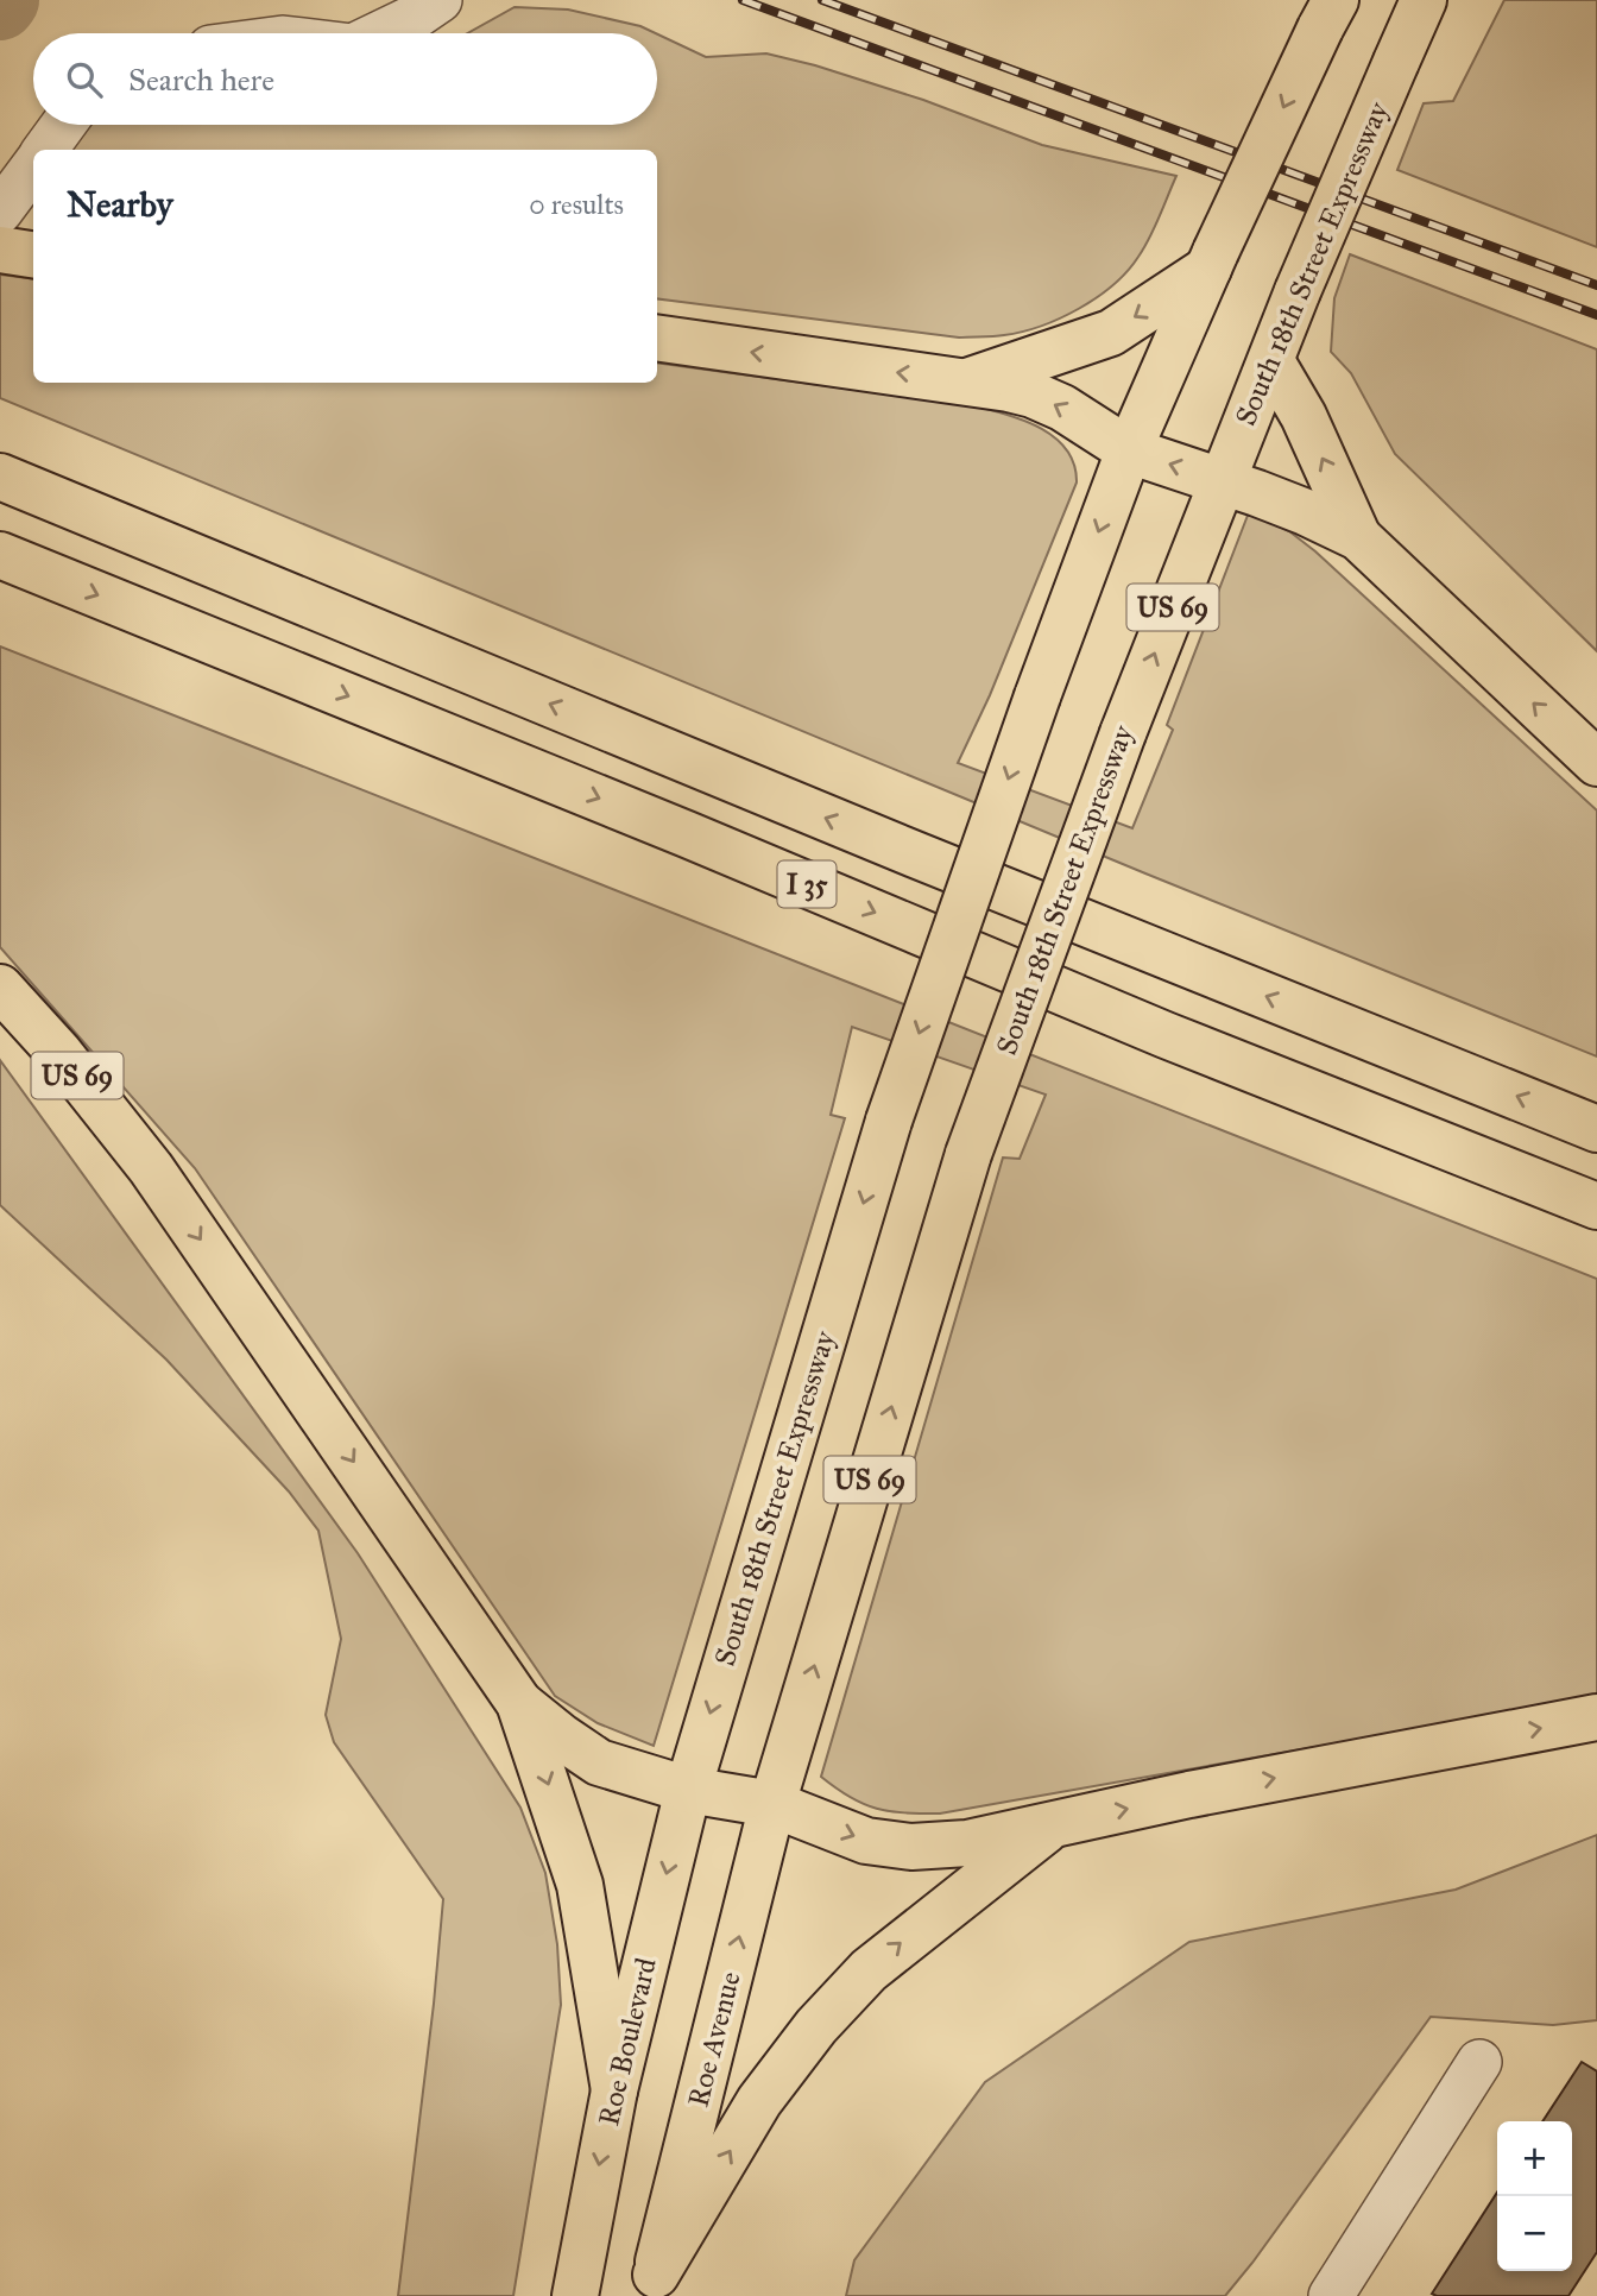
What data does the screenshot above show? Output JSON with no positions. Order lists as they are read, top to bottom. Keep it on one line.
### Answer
{"streets":{"main road":["South 18th Street Expressway","US 69","I 35","Roe Avenue","Roe Boulevard"]},"crossings":[["South 18th Street Expressway","US 69"],["South 18th Street Expressway","Roe Avenue"],["South 18th Street Expressway","Roe Boulevard"],["US 69","Roe Avenue"],["US 69","Roe Boulevard"]],"one_way":["Roe Avenue","Roe Boulevard"],"page":{"search":"Search here","heading":["Nearby","0 results"],"map_buttons":["+","−"]}}
